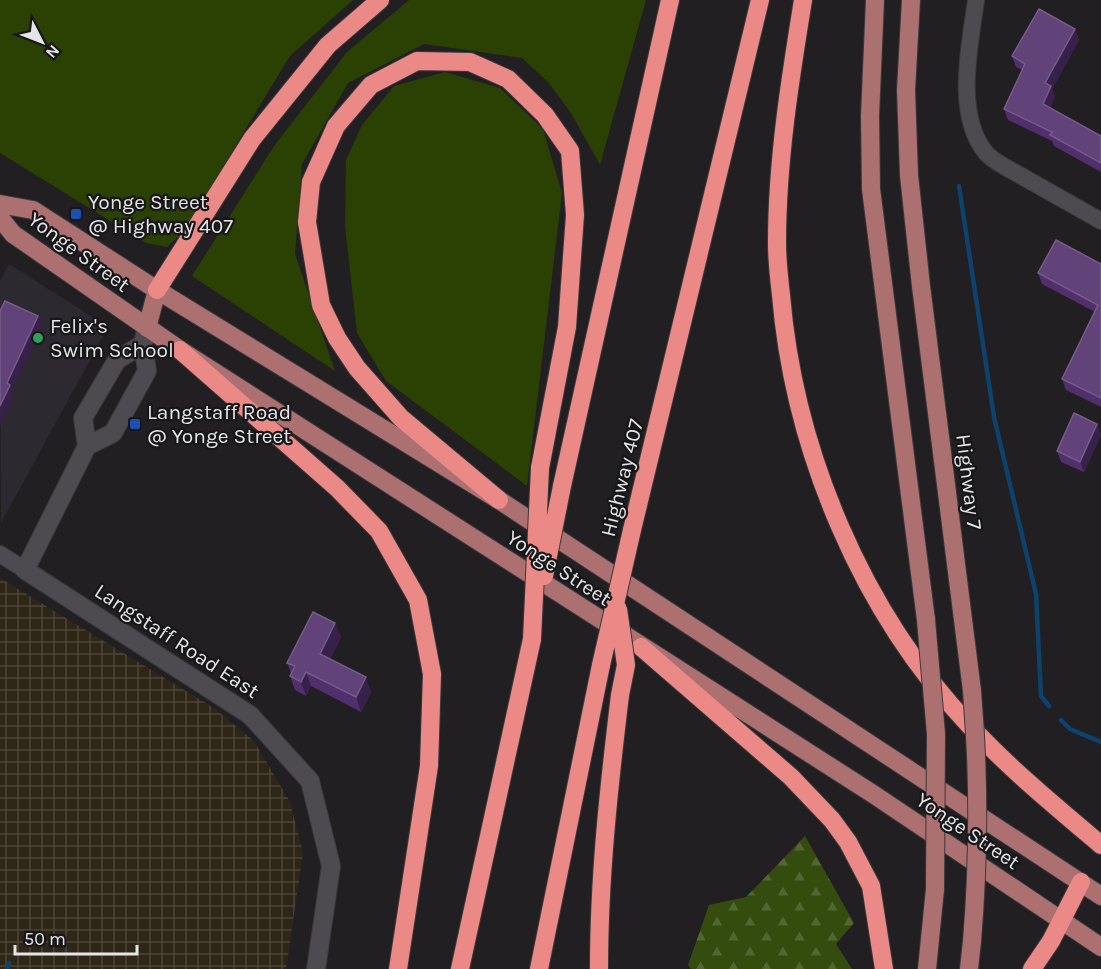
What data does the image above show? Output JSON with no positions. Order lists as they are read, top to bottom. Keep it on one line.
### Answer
{"streets":{"highway":["Highway 407"],"main road":["Yonge Street","Highway 7"],"street":["Langstaff Road East"]},"places":{"transit":["Yonge Street @ Highway 407","Langstaff Road @ Yonge Street"],"other":["Felix's Swim School"]},"scale_bar":"50 m","north":"bottom right"}
